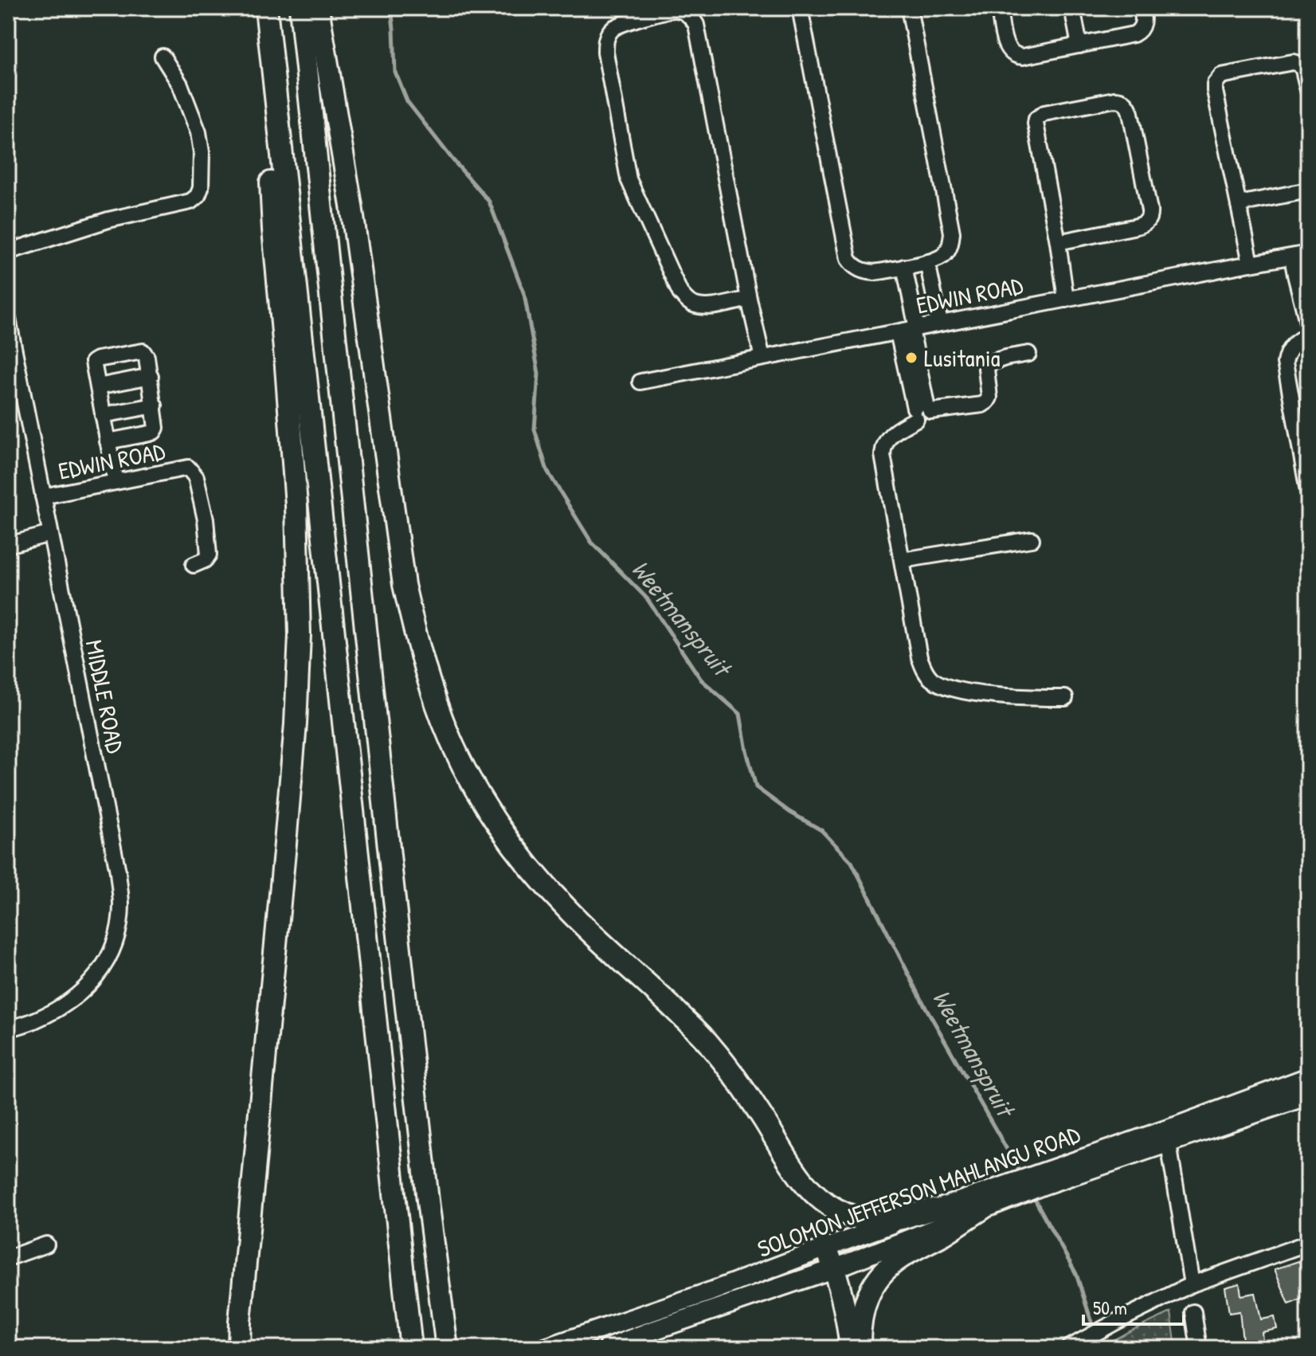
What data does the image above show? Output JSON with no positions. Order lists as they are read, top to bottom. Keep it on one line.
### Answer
{"streets":{"main road":["SOLOMON JEFFERSON MAHLANGU ROAD"],"street":["EDWIN ROAD","MIDDLE ROAD"]},"crossings":[["EDWIN ROAD","MIDDLE ROAD"]],"water":["Weetmanspruit"],"places":["Lusitania"],"scale_bar":"50 m"}
